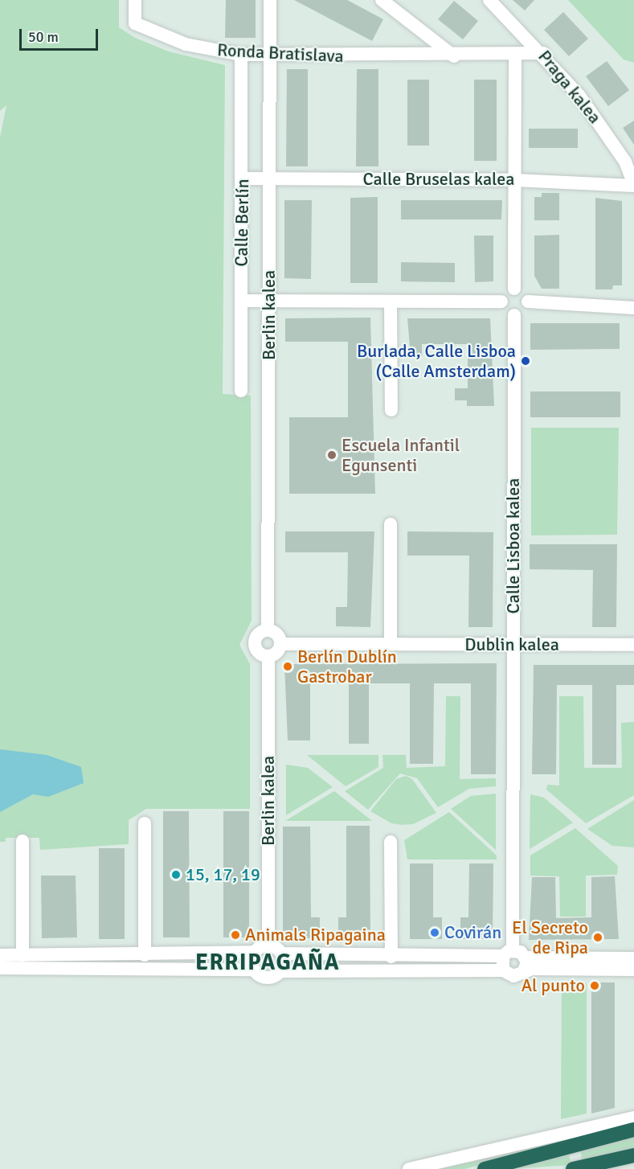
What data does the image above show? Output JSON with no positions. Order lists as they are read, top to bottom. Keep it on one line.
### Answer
{"streets":{"street":["Ronda Bratislava","Praga kalea","Calle Bruselas kalea","Calle Berlín","Berlin kalea","Calle Lisboa kalea","Dublin kalea"]},"crossings":[["Ronda Bratislava","Praga kalea"],["Ronda Bratislava","Calle Berlín"],["Ronda Bratislava","Berlin kalea"],["Praga kalea","Calle Bruselas kalea"],["Calle Bruselas kalea","Calle Berlín"],["Calle Bruselas kalea","Berlin kalea"],["Berlin kalea","Dublin kalea"],["Calle Lisboa kalea","Dublin kalea"]],"districts":["ERRIPAGAÑA"],"places":["Burlada, Calle Lisboa (Calle Amsterdam)","Escuela Infantil Egunsenti","Berlín Dublín Gastrobar","15, 17, 19","Covirán","Animals Ripagaina","El Secreto de Ripa","Al punto"],"scale_bar":"50 m"}
